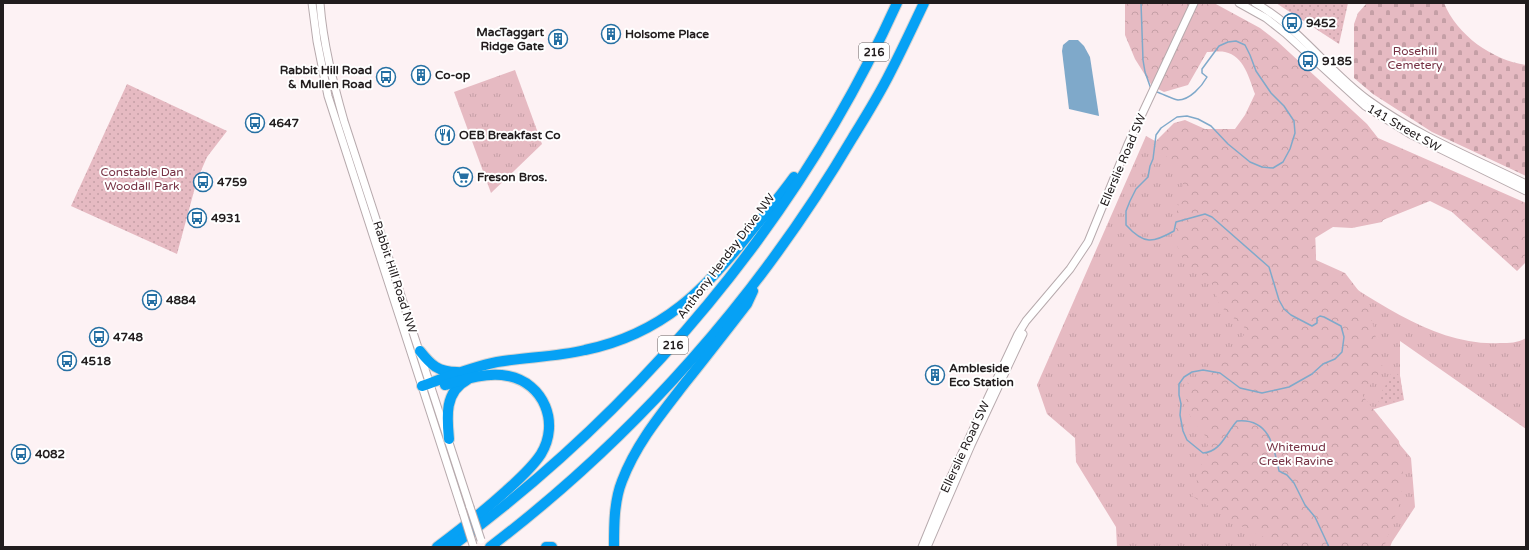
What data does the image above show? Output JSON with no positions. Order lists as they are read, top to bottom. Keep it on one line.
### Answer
{"streets":{"highway":["216","Anthony Henday Drive NW"],"main road":["141 Street SW","Ellerslie Road SW","Rabbit Hill Road NW"]},"parks":["Rosehill Cemetery","Constable Dan Woodall Park","Whitemud Creek Ravine"],"places":{"bus stop":["9452","9185","Rabbit Hill Road & Mullen Road","4647","4759","4931","4884","4748","4518","4082"],"building":["Holsome Place","MacTaggart Ridge Gate","Co-op","Ambleside Eco Station"],"restaurant":["OEB Breakfast Co"],"supermarket":["Freson Bros."]}}
